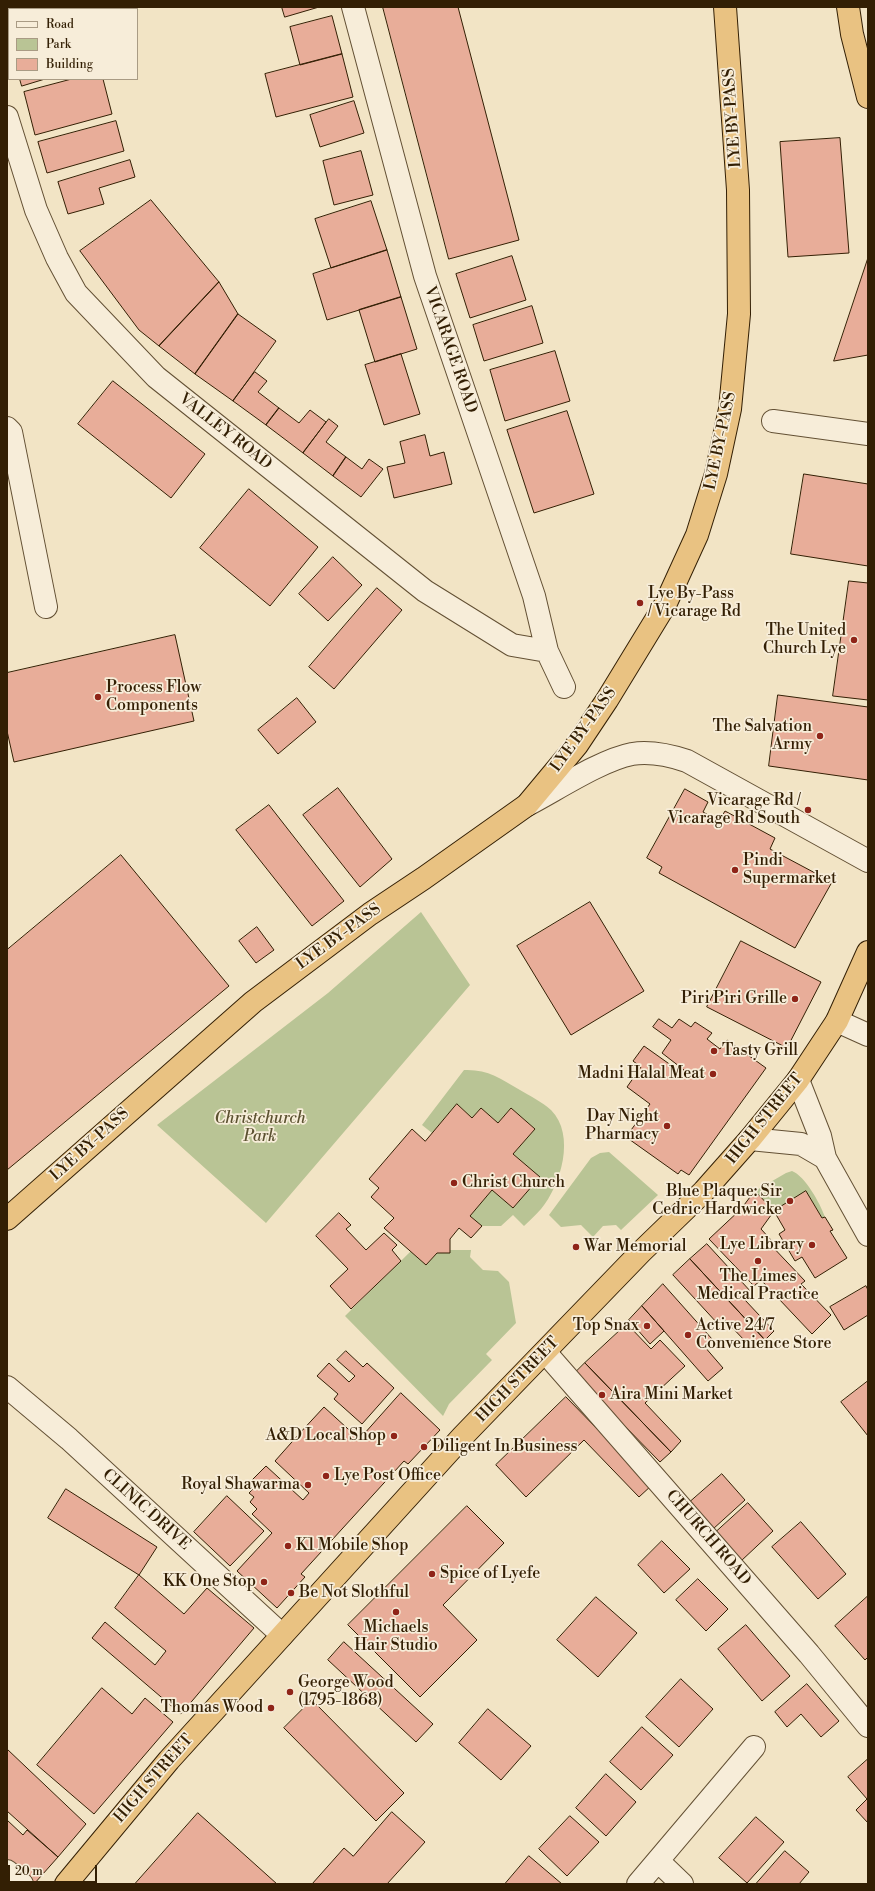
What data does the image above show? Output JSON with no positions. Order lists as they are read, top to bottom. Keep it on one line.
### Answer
{"streets":{"highway":["LYE BY-PASS","HIGH STREET"],"street":["VICARAGE ROAD","VALLEY ROAD","CLINIC DRIVE","CHURCH ROAD"]},"crossings":[["VICARAGE ROAD","VALLEY ROAD"],["HIGH STREET","CLINIC DRIVE"],["HIGH STREET","CHURCH ROAD"]],"parks":["Christchurch Park"],"places":["Lye By-Pass / Vicarage Rd","The United Church Lye","Process Flow Components","The Salvation Army","Vicarage Rd / Vicarage Rd South","Pindi Supermarket","Piri Piri Grille","Tasty Grill","Madni Halal Meat","Day Night Pharmacy","Christ Church","Blue Plaque: Sir Cedric Hardwicke","Lye Library","War Memorial","The Limes Medical Practice","Top Snax","Active 24/7 Convenience Store","Aira Mini Market","A&D Local Shop","Diligent In Business","Lye Post Office","Royal Shawarma","K1 Mobile Shop","Spice of Lyefe","KK One Stop","Be Not Slothful","Michaels Hair Studio","George Wood (1795-1868)","Thomas Wood"],"legend":["Road","Park","Building"],"scale_bar":"20 m"}
